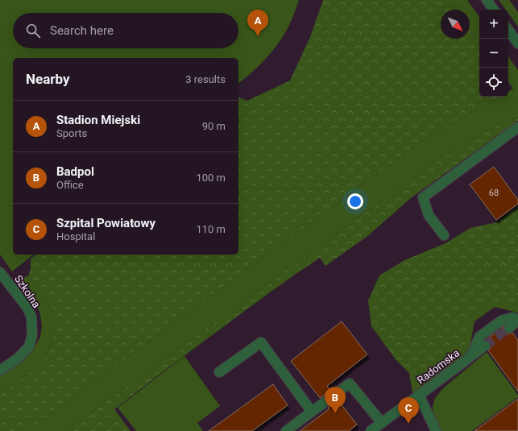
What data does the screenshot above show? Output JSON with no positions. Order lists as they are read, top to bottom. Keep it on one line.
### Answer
{"streets":{"street":["Szkolna","Radomska"]},"house_numbers":["68"],"north":"bottom right","page":{"map_buttons":["+","−"],"pins":["A","B","C"],"search":"Search here","heading":["Nearby","3 results"],"list":[{"mark":"A","name":"Stadion Miejski","note":"Sports","value":"90 m"},{"mark":"B","name":"Badpol","note":"Office","value":"100 m"},{"mark":"C","name":"Szpital Powiatowy","note":"Hospital","value":"110 m"}]}}
